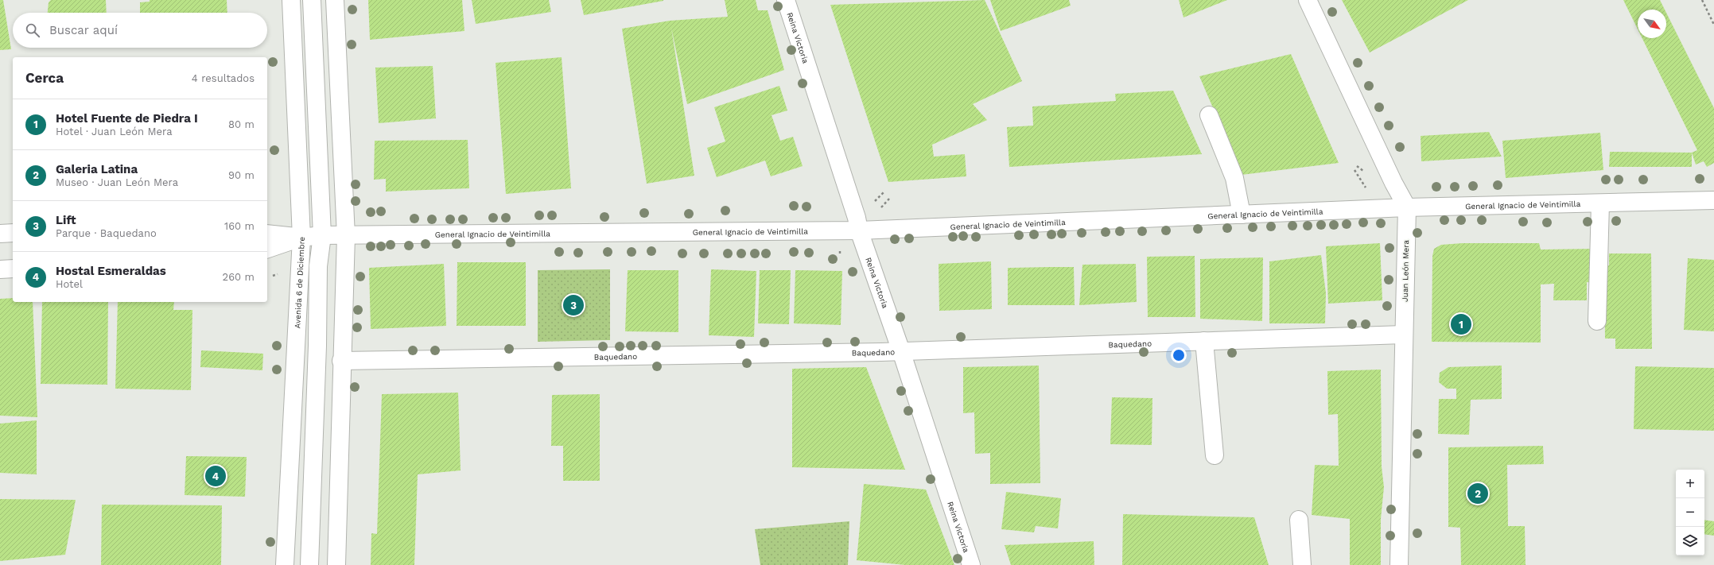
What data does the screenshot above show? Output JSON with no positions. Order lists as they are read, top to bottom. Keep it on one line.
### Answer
{"streets":{"street":["Reina Victoria","General Ignacio de Veintimilla","Juan León Mera","Avenida 6 de Diciembre","Baquedano"]},"crossings":[["Reina Victoria","General Ignacio de Veintimilla"],["Reina Victoria","Baquedano"],["General Ignacio de Veintimilla","Juan León Mera"],["General Ignacio de Veintimilla","Avenida 6 de Diciembre"],["Juan León Mera","Baquedano"]],"north":"bottom right","page":{"search":"Buscar aquí","heading":["Cerca","4 resultados"],"list":[{"mark":"1","name":"Hotel Fuente de Piedra I","note":"Hotel · Juan León Mera","value":"80 m"},{"mark":"2","name":"Galeria Latina","note":"Museo · Juan León Mera","value":"90 m"},{"mark":"3","name":"Lift","note":"Parque · Baquedano","value":"160 m"},{"mark":"4","name":"Hostal Esmeraldas","note":"Hotel","value":"260 m"}],"pins":["3","1","4","2"],"map_buttons":["+","−"]}}
